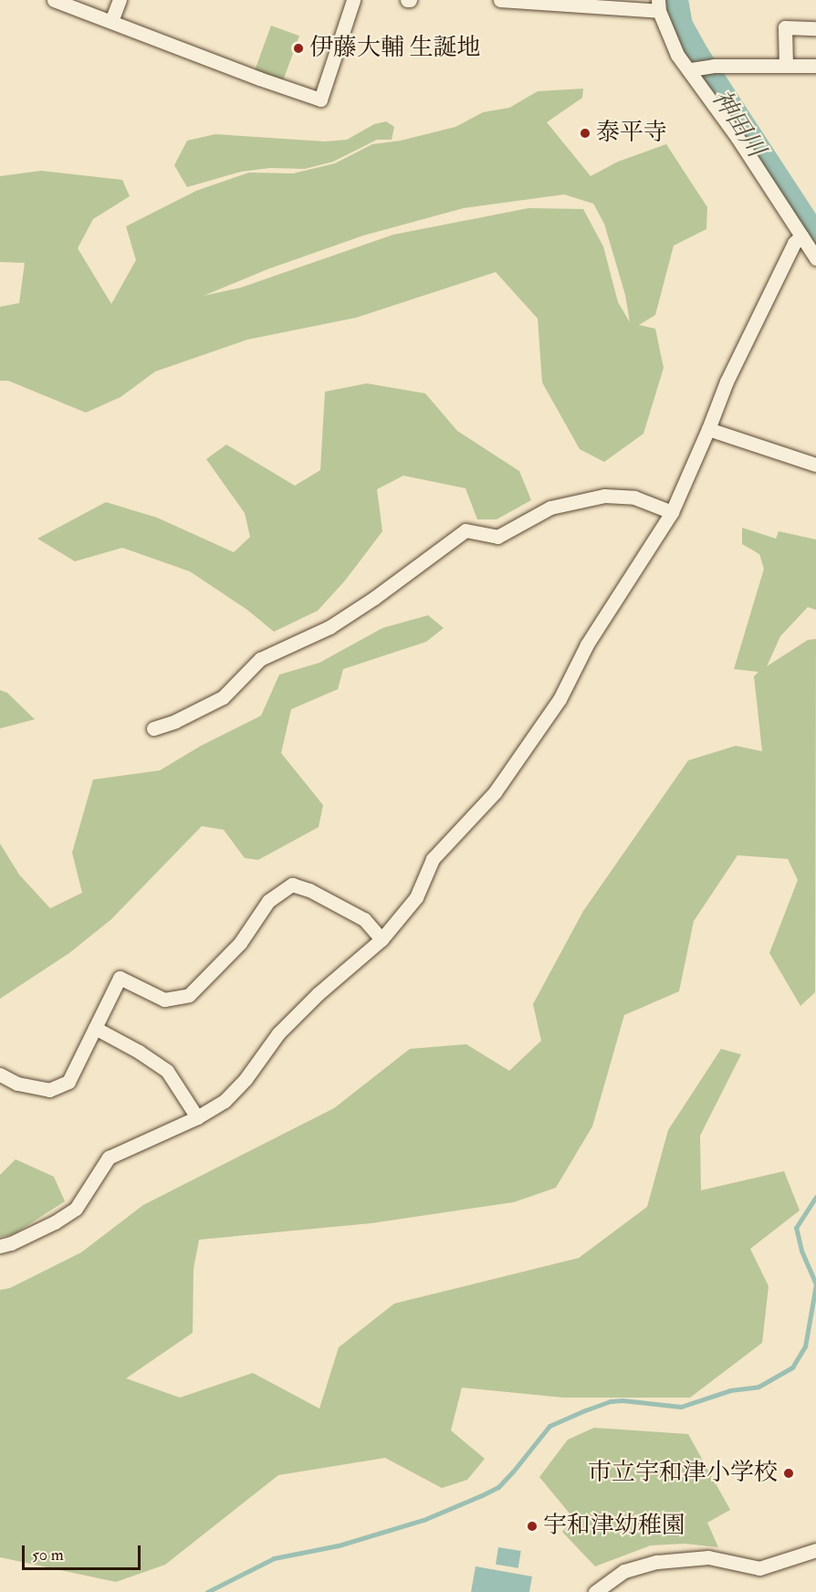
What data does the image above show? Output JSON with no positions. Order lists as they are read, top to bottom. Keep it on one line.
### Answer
{"water":["神田川"],"places":["伊藤大輔 生誕地","泰平寺","市立宇和津小学校","宇和津幼稚園"],"scale_bar":"50 m"}
